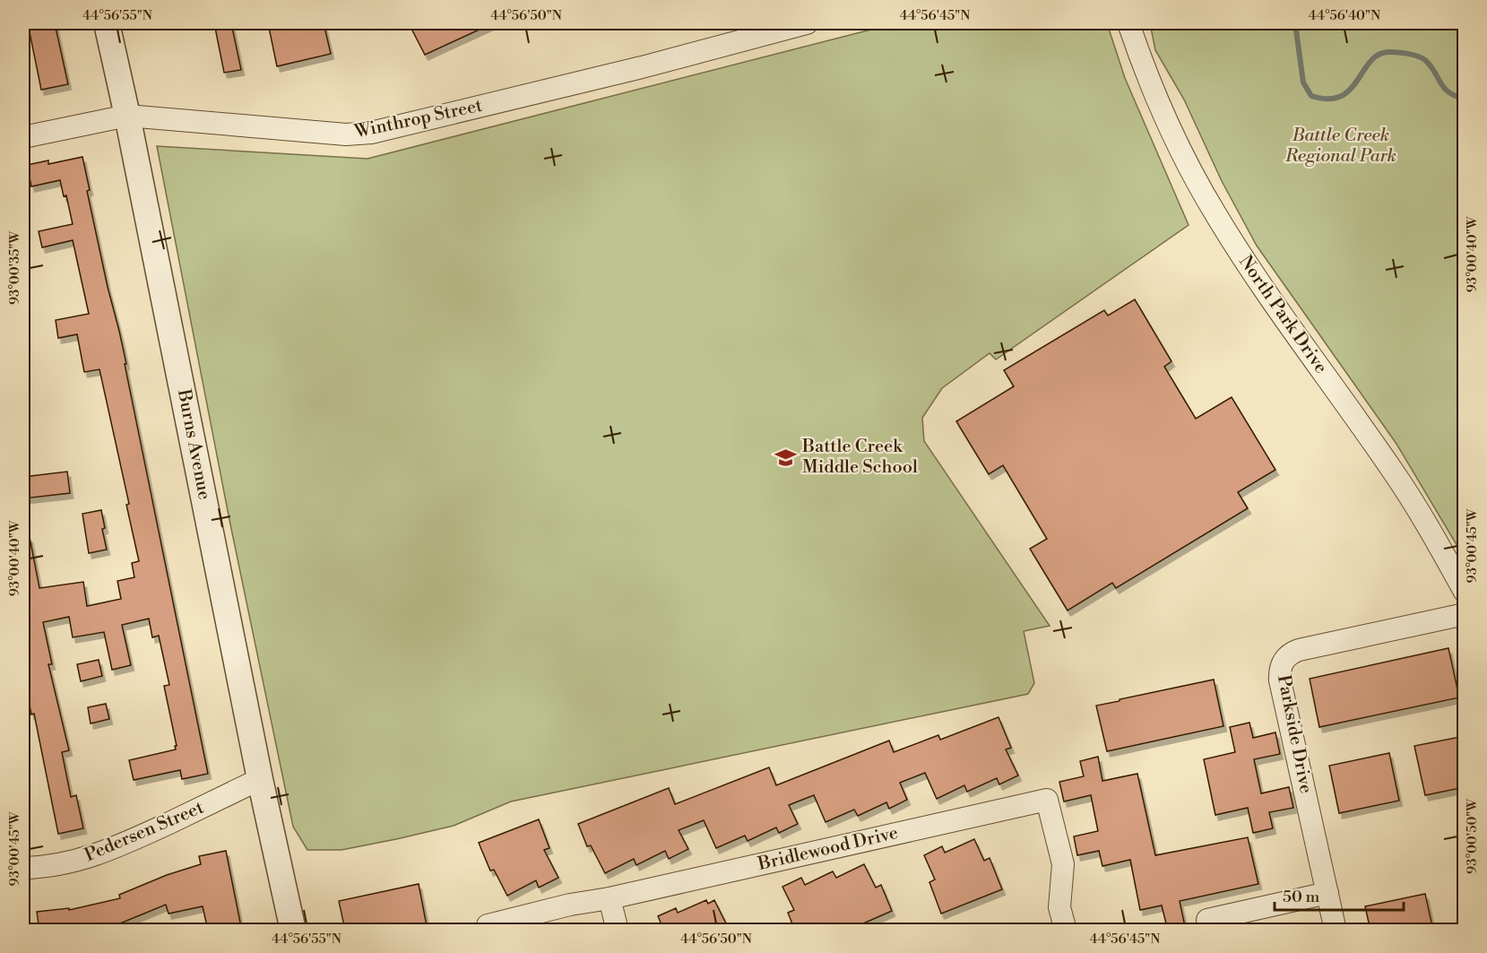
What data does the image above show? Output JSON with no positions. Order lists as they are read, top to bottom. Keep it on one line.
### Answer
{"streets":{"street":["Winthrop Street","North Park Drive","Burns Avenue","Parkside Drive","Pedersen Street","Bridlewood Drive"]},"crossings":[["Winthrop Street","Burns Avenue"],["Burns Avenue","Pedersen Street"]],"parks":["Battle Creek Regional Park"],"places":{"school or university":["Battle Creek Middle School"]},"scale_bar":"50 m","coordinates":["44°56'55\"N","44°56'50\"N","44°56'45\"N","44°56'40\"N","93°00'40\"W","93°00'35\"W","93°00'45\"W","93°00'50\"W"]}
